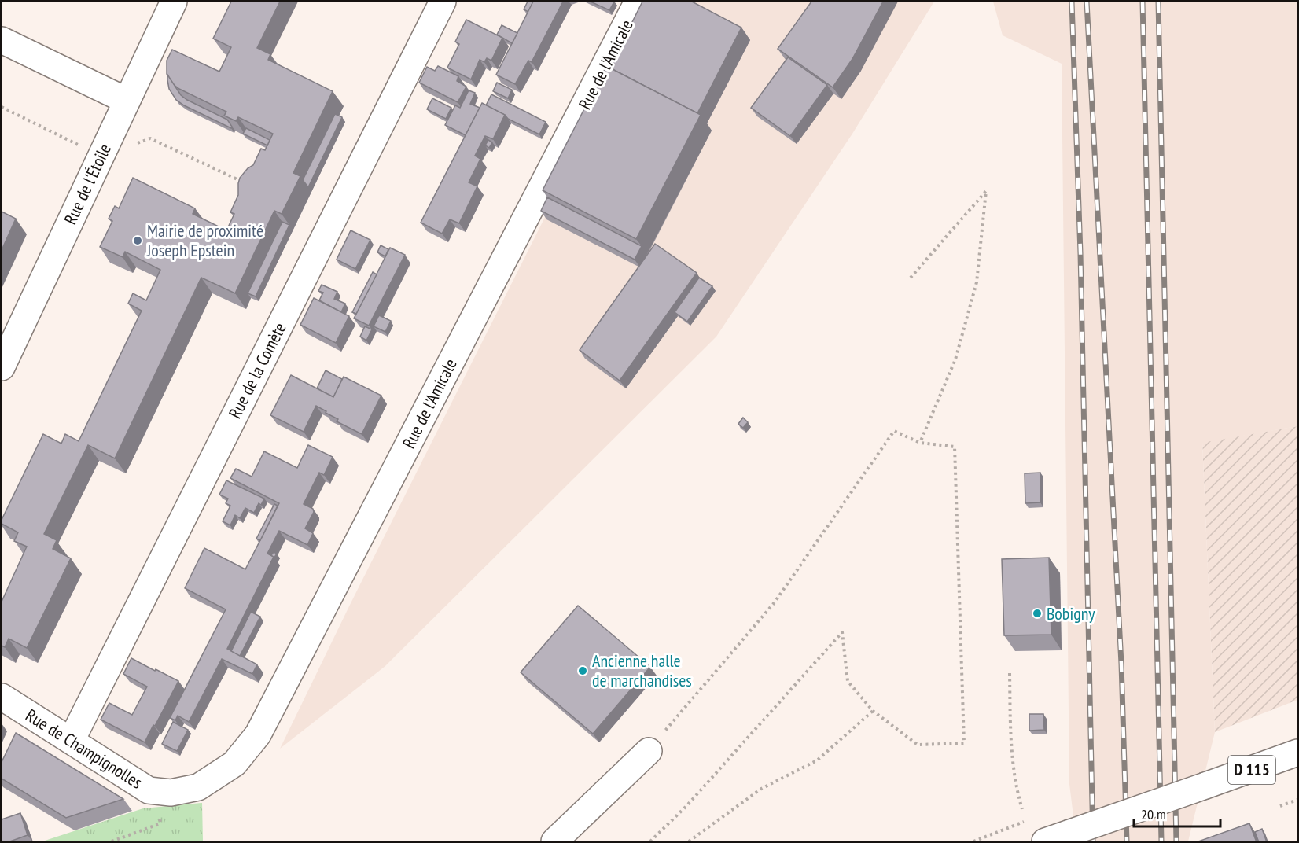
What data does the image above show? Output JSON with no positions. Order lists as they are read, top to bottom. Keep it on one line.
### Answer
{"streets":{"street":["Rue de l'Amicale","Rue de l'Étoile","Rue de la Comète","Rue de Champignolles","D 115"]},"crossings":[["Rue de l'Amicale","Rue de Champignolles"],["Rue de la Comète","Rue de Champignolles"]],"places":["Mairie de proximité Joseph Epstein","Bobigny","Ancienne halle de marchandises"],"scale_bar":"20 m"}
